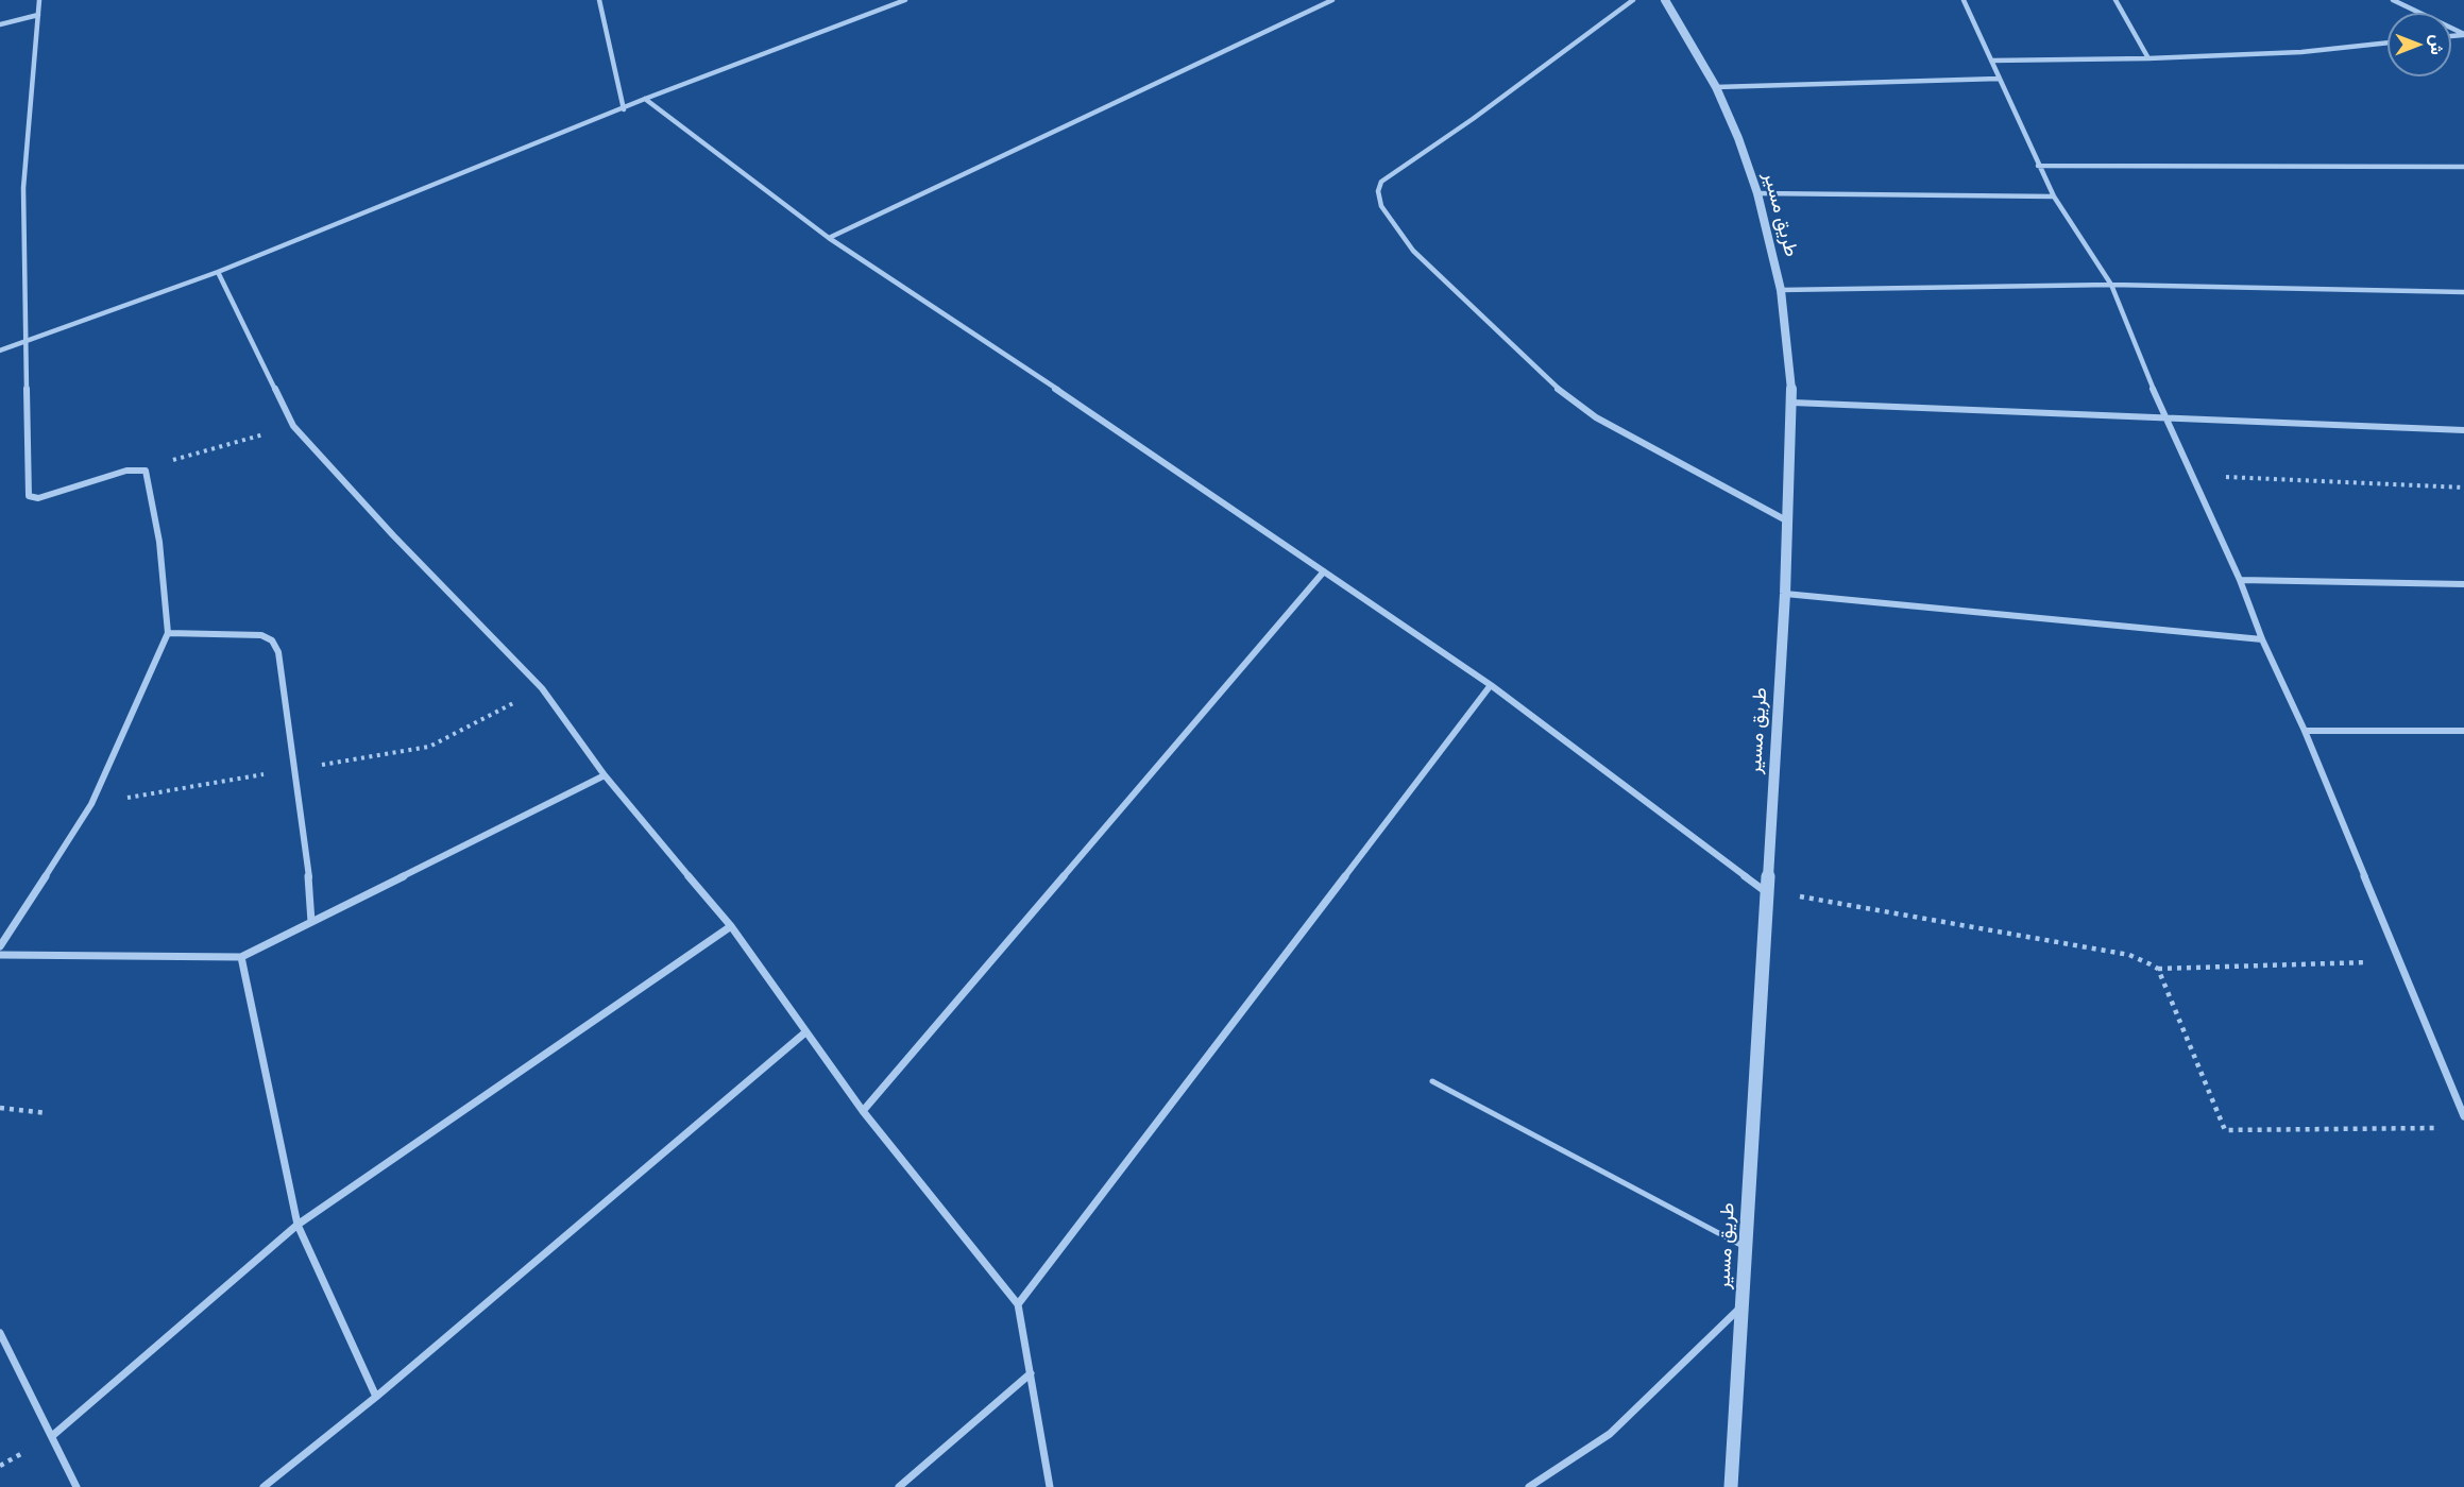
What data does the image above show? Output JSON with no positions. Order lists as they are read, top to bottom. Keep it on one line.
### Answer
{"streets":{"street":["طريق مسير"]},"north":"right"}
